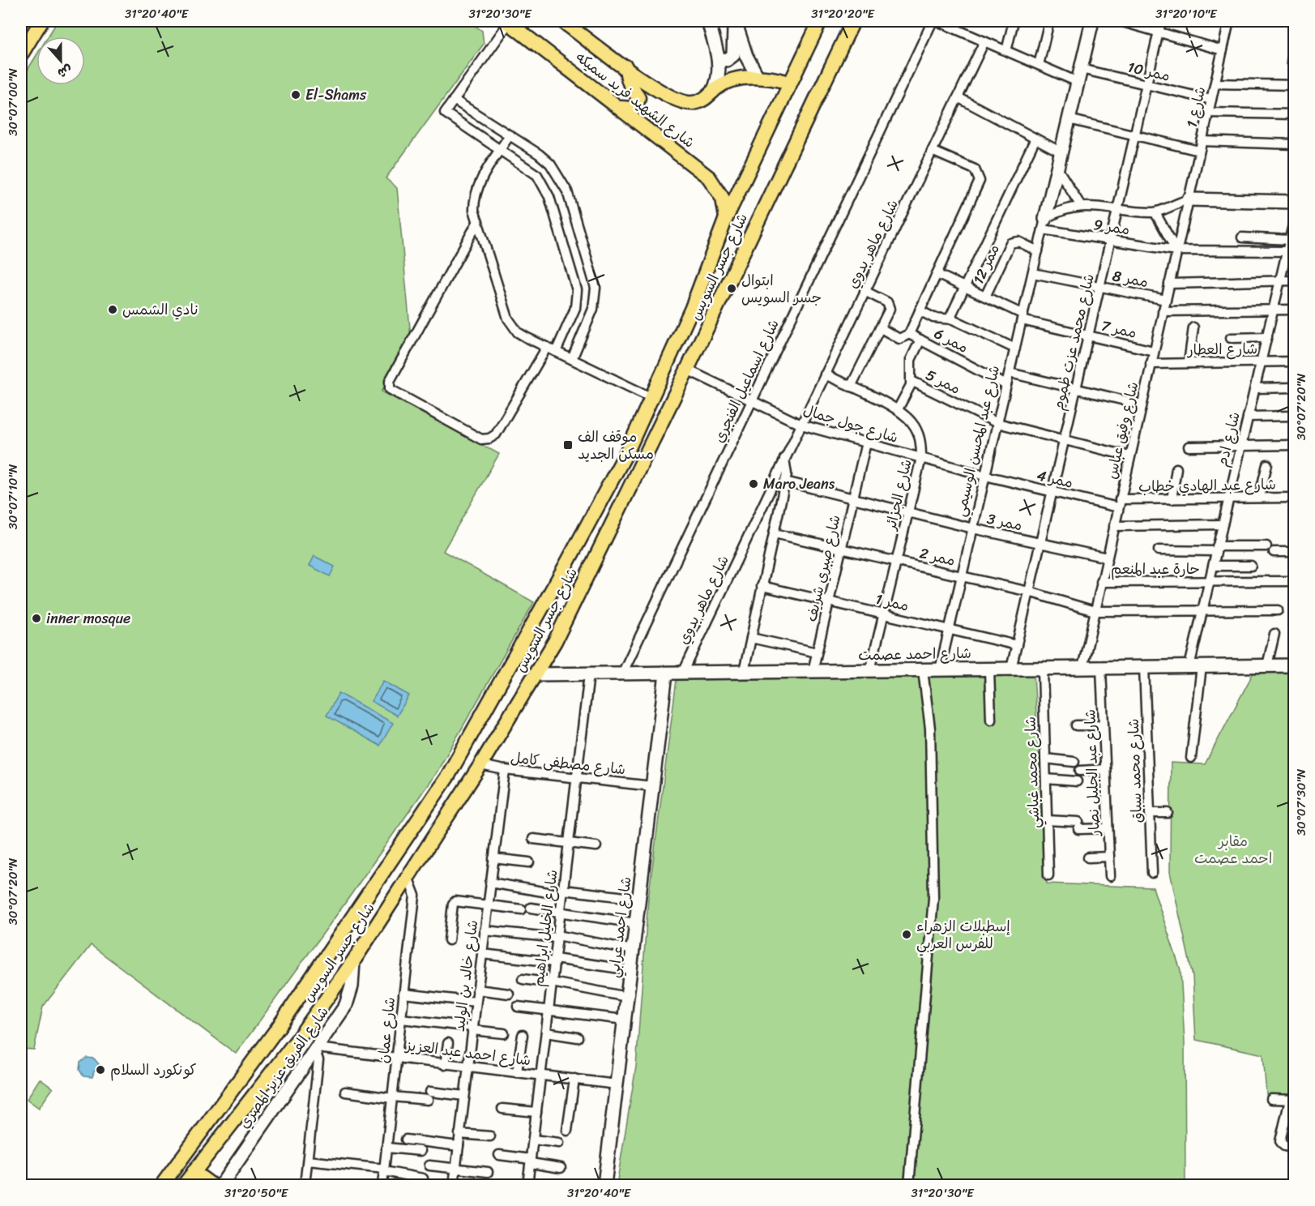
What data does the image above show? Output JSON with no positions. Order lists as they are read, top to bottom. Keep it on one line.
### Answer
{"streets":{"main road":["شارع الشهيد فريد سميكه","شارع جسر السويس"],"street":["ممر 10","شارع 1","ممر 9","شارع ماهر بدوي","ممر 12","ممر 8","ممر 7","ممر 6","شارع محمد عزت طموم","شارع العطار","شارع اسماعيل الفنجري","ممر 5","شارع جول جمال","شارع وفيق عباس","شارع ادم","شارع عبد المحسن الوسيمي","ممر 4","شارع عبد الهادي خطاب","شارع الجزائر","ممر 3","ممر 2","شارع صبري شريف","حارة عبد المنعم","ممر 1","شارع احمد عصمت","شارع مصطفى كامل","شارع محمد سباق","شارع محمد غباشي","شارع عبد الجليل نصار","شارع احمد عرابي","شارع الخليل ابراهيم","شارع خالد بن الوليد","شارع عمان","شارع احمد عبد العزيز","شارع الفريق عزيز المصري"]},"crossings":[["ممر 10","شارع 1"],["ممر 10","شارع محمد عزت طموم"],["ممر 10","شارع عبد المحسن الوسيمي"],["شارع الشهيد فريد سميكه","شارع جسر السويس"],["شارع 1","شارع وفيق عباس"],["ممر 9","شارع محمد عزت طموم"],["ممر 9","شارع وفيق عباس"],["ممر 9","شارع ادم"],["ممر 9","شارع عبد المحسن الوسيمي"],["شارع ماهر بدوي","شارع جول جمال"],["شارع ماهر بدوي","شارع الجزائر"],["شارع ماهر بدوي","ممر 3"],["شارع ماهر بدوي","ممر 2"],["شارع ماهر بدوي","ممر 1"],["شارع ماهر بدوي","شارع احمد عصمت"],["ممر 12","ممر 7"],["ممر 12","شارع عبد المحسن الوسيمي"],["شارع جسر السويس","شارع جول جمال"],["شارع جسر السويس","شارع احمد عصمت"],["شارع جسر السويس","شارع مصطفى كامل"],["شارع جسر السويس","شارع عمان"],["شارع جسر السويس","شارع الفريق عزيز المصري"],["ممر 8","شارع محمد عزت طموم"],["ممر 8","شارع وفيق عباس"],["ممر 8","شارع عبد المحسن الوسيمي"],["ممر 7","شارع محمد عزت طموم"],["ممر 7","شارع وفيق عباس"],["ممر 7","شارع عبد المحسن الوسيمي"],["ممر 6","شارع عبد المحسن الوسيمي"],["شارع محمد عزت طموم","ممر 5"],["شارع محمد عزت طموم","ممر 4"],["شارع محمد عزت طموم","ممر 3"],["شارع محمد عزت طموم","ممر 2"],["شارع محمد عزت طموم","ممر 1"],["شارع محمد عزت طموم","شارع احمد عصمت"],["شارع العطار","شارع وفيق عباس"],["شارع العطار","شارع ادم"],["شارع اسماعيل الفنجري","شارع جول جمال"],["شارع اسماعيل الفنجري","شارع احمد عصمت"],["ممر 5","شارع وفيق عباس"],["ممر 5","شارع عبد المحسن الوسيمي"],["شارع جول جمال","شارع عبد المحسن الوسيمي"],["شارع جول جمال","ممر 4"],["شارع جول جمال","شارع الجزائر"],["شارع جول جمال","شارع صبري شريف"],["شارع وفيق عباس","ممر 4"],["شارع وفيق عباس","شارع عبد الهادي خطاب"],["شارع وفيق عباس","ممر 3"],["شارع وفيق عباس","ممر 2"],["شارع وفيق عباس","حارة عبد المنعم"],["شارع وفيق عباس","شارع احمد عصمت"],["شارع ادم","شارع عبد الهادي خطاب"],["شارع ادم","ممر 2"],["شارع ادم","حارة عبد المنعم"],["شارع ادم","شارع احمد عصمت"],["شارع عبد المحسن الوسيمي","ممر 4"],["شارع عبد المحسن الوسيمي","ممر 3"],["شارع عبد المحسن الوسيمي","ممر 2"],["شارع عبد المحسن الوسيمي","ممر 1"],["شارع عبد المحسن الوسيمي","شارع احمد عصمت"],["ممر 4","شارع عبد الهادي خطاب"],["شارع الجزائر","ممر 3"],["شارع الجزائر","ممر 2"],["شارع الجزائر","ممر 1"],["شارع الجزائر","شارع احمد عصمت"],["ممر 3","شارع صبري شريف"],["ممر 2","شارع صبري شريف"],["شارع صبري شريف","ممر 1"],["شارع صبري شريف","شارع احمد عصمت"],["شارع احمد عصمت","شارع محمد سباق"],["شارع احمد عصمت","شارع محمد غباشي"],["شارع احمد عصمت","شارع عبد الجليل نصار"],["شارع احمد عصمت","شارع احمد عرابي"],["شارع احمد عصمت","شارع الخليل ابراهيم"],["شارع مصطفى كامل","شارع احمد عرابي"],["شارع مصطفى كامل","شارع الخليل ابراهيم"],["شارع مصطفى كامل","شارع خالد بن الوليد"],["شارع احمد عرابي","شارع احمد عبد العزيز"],["شارع الخليل ابراهيم","شارع احمد عبد العزيز"],["شارع خالد بن الوليد","شارع احمد عبد العزيز"],["شارع عمان","شارع احمد عبد العزيز"],["شارع احمد عبد العزيز","شارع الفريق عزيز المصري"]],"parks":["مقابر احمد عصمت"],"places":{"other":["El-Shams","ابتوال جسر السويس","نادي الشمس","Maro Jeans","inner mosque","إسطبلات الزهراء للفرس العربي","كونكورد السلام"],"transit":["موقف الف مسكن الجديد"]},"north":"bottom","coordinates":["31°20'40\"E","31°20'30\"E","31°20'20\"E","31°20'10\"E","30°07'00\"N","30°07'20\"N","30°07'10\"N","30°07'30\"N","31°20'50\"E"]}
